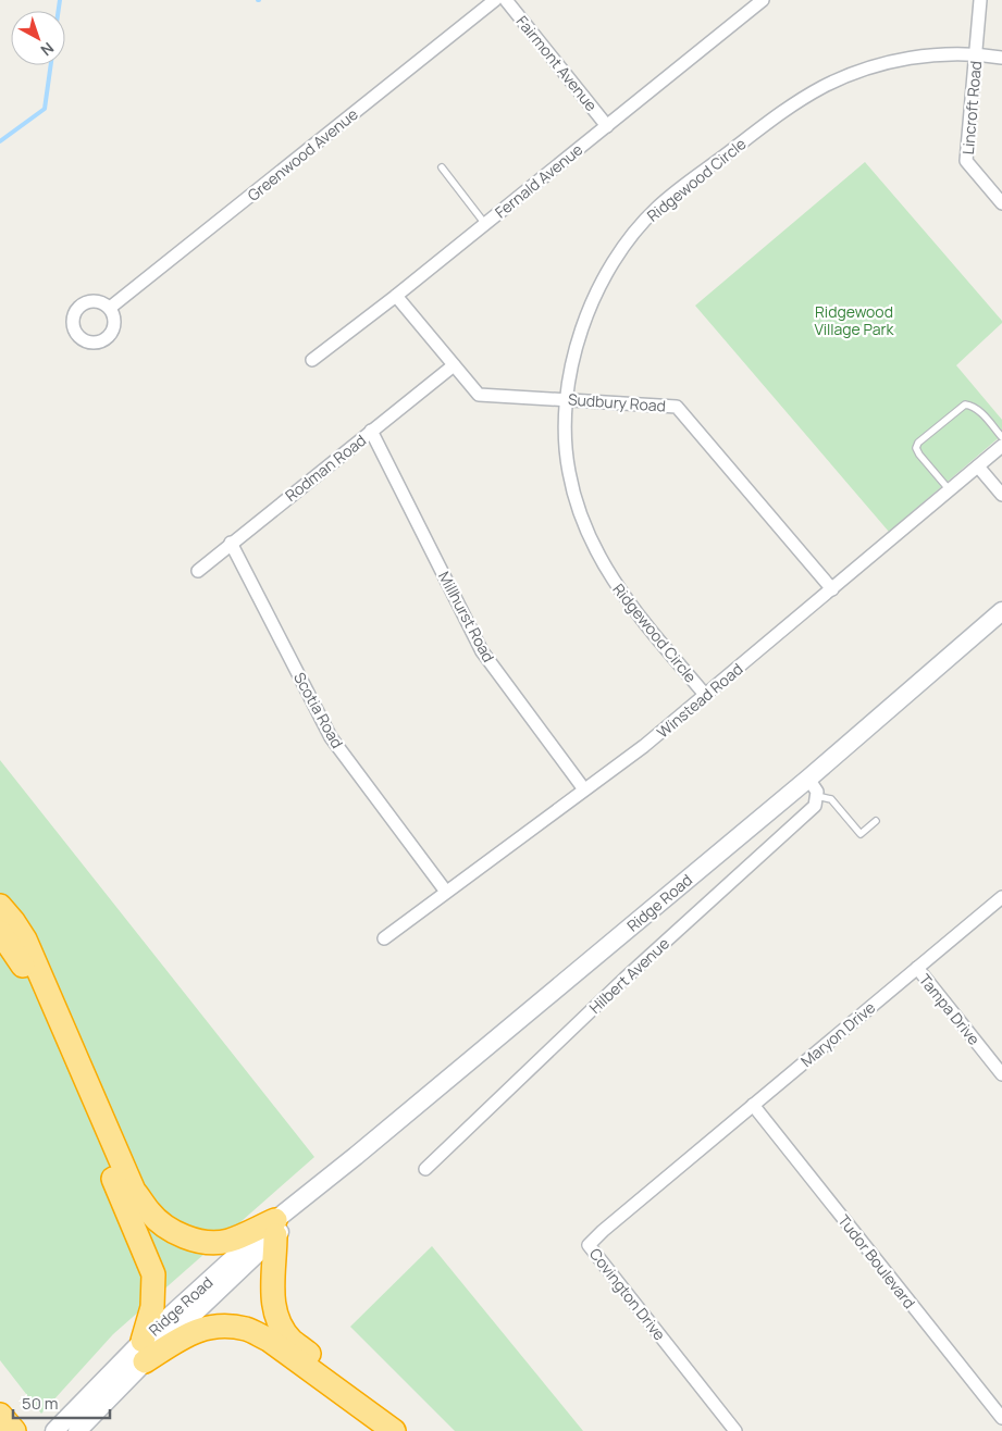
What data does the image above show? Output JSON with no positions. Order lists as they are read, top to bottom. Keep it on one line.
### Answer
{"streets":{"street":["Fairmont Avenue","Lincroft Road","Greenwood Avenue","Ridgewood Circle","Fernald Avenue","Sudbury Road","Rodman Road","Millhurst Road","Winstead Road","Scotia Road","Ridge Road","Hilbert Avenue","Tampa Drive","Maryon Drive","Tudor Boulevard","Covington Drive"]},"crossings":[["Fairmont Avenue","Fernald Avenue"],["Lincroft Road","Ridgewood Circle"],["Ridgewood Circle","Sudbury Road"],["Ridgewood Circle","Winstead Road"],["Fernald Avenue","Sudbury Road"],["Sudbury Road","Rodman Road"],["Sudbury Road","Winstead Road"],["Rodman Road","Millhurst Road"],["Rodman Road","Scotia Road"],["Millhurst Road","Winstead Road"],["Winstead Road","Scotia Road"],["Tampa Drive","Maryon Drive"],["Maryon Drive","Tudor Boulevard"],["Maryon Drive","Covington Drive"]],"parks":["Ridgewood Village Park"],"scale_bar":"50 m","north":"bottom right"}
